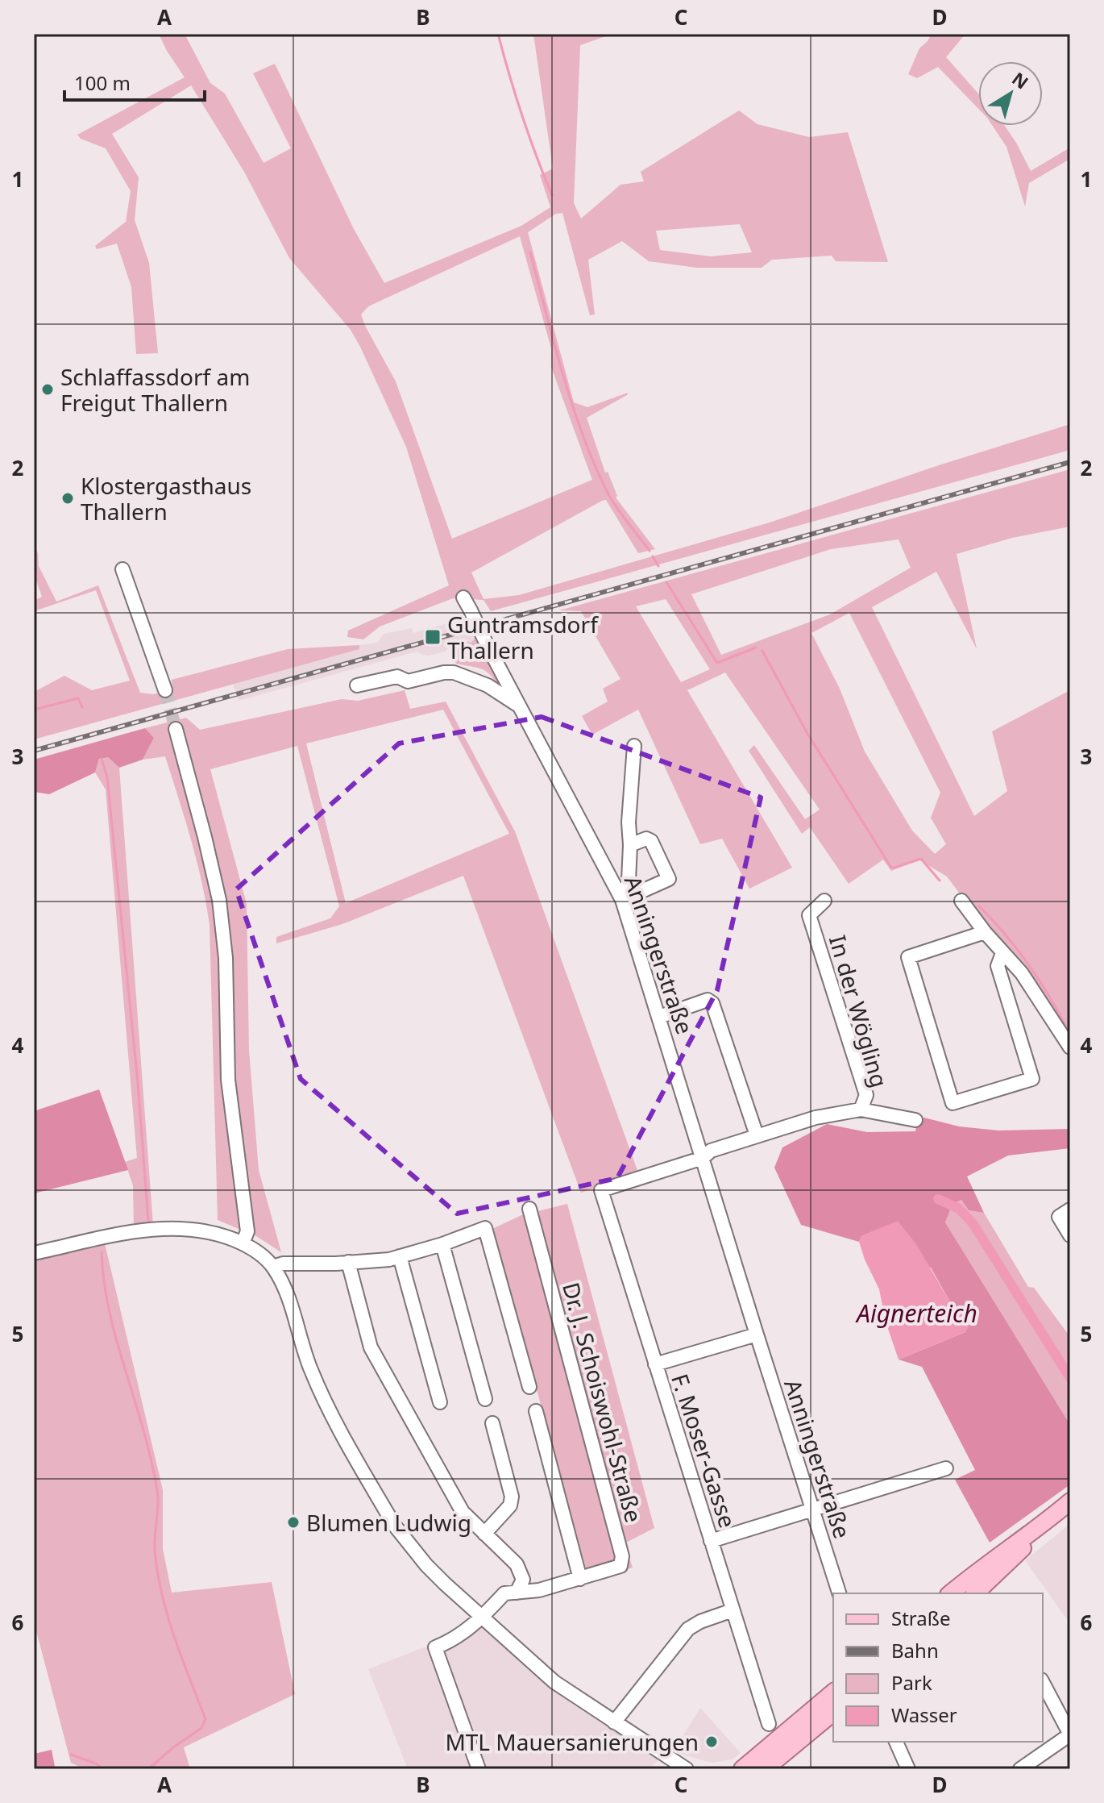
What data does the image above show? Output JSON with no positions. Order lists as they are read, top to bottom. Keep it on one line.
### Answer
{"streets":{"street":["Anningerstraße","In der Wögling","Dr. J. Schoiswohl-Straße","F. Moser-Gasse"]},"crossings":[["Anningerstraße","In der Wögling"],["Anningerstraße","F. Moser-Gasse"],["In der Wögling","F. Moser-Gasse"]],"water":["Aignerteich"],"places":{"other":["Schlaffassdorf am Freigut Thallern","Klostergasthaus Thallern","Blumen Ludwig","MTL Mauersanierungen"],"transit":["Guntramsdorf Thallern"]},"legend":["Straße","Bahn","Park","Wasser"],"scale_bar":"100 m","north":"top right","grid":{"columns":["A","B","C","D"],"rows":["1","2","3","4","5","6"]}}
